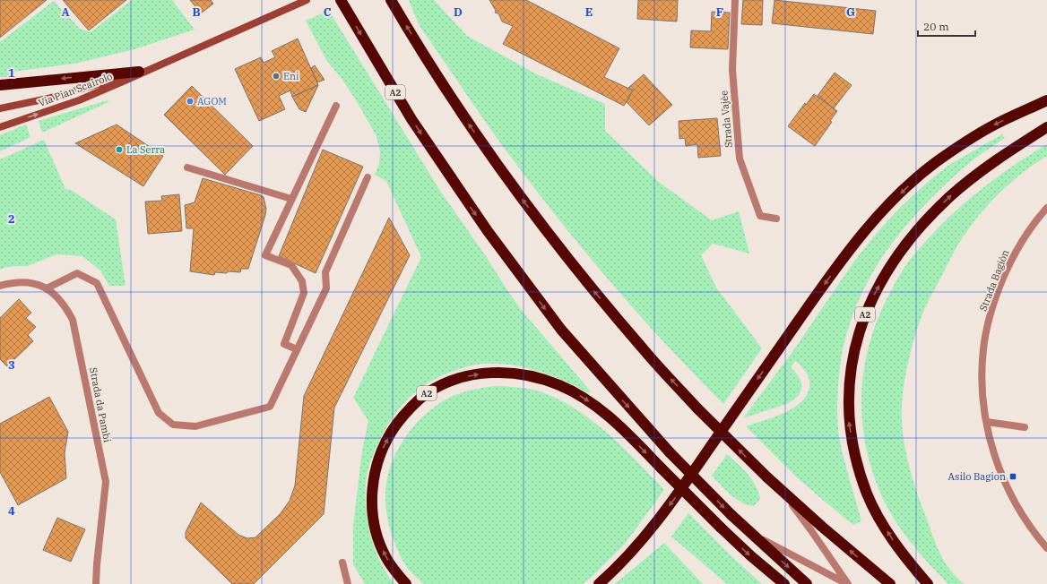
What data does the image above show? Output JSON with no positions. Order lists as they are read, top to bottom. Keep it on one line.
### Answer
{"streets":{"highway":["A2"],"main road":["Via Pian Scairolo"],"street":["Strada Vajèe","Strada Bagiòn","Strada da Pambi"]},"places":{"other":["Eni","AGOM","La Serra"],"transit":["Asilo Bagion"]},"scale_bar":"20 m","grid":{"columns":["A","B","C","D","E","F","G"],"rows":["1","2","3","4"]}}
